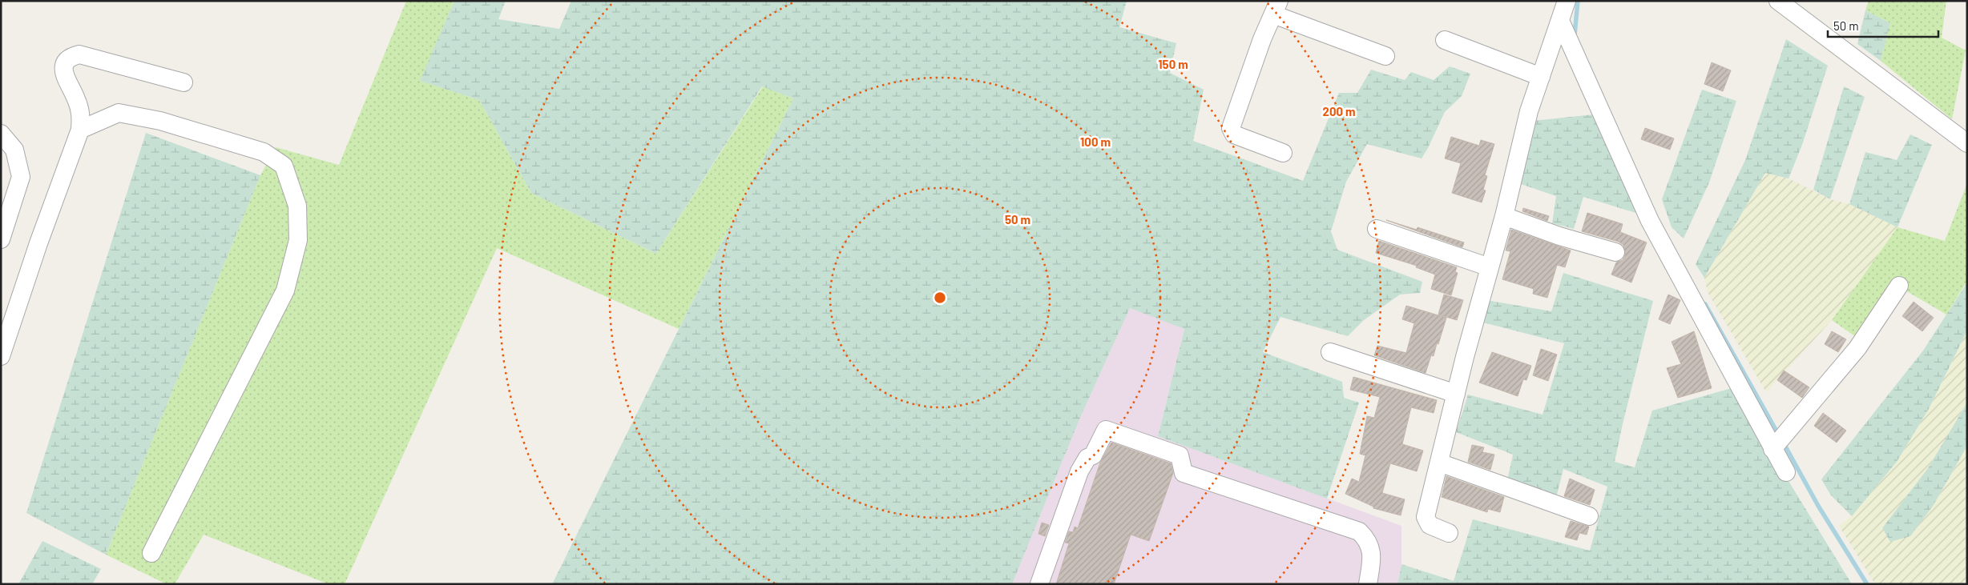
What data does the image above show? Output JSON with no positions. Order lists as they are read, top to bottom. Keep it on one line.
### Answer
{"scale_bar":"50 m","rings":["150 m","200 m","100 m","50 m"]}
